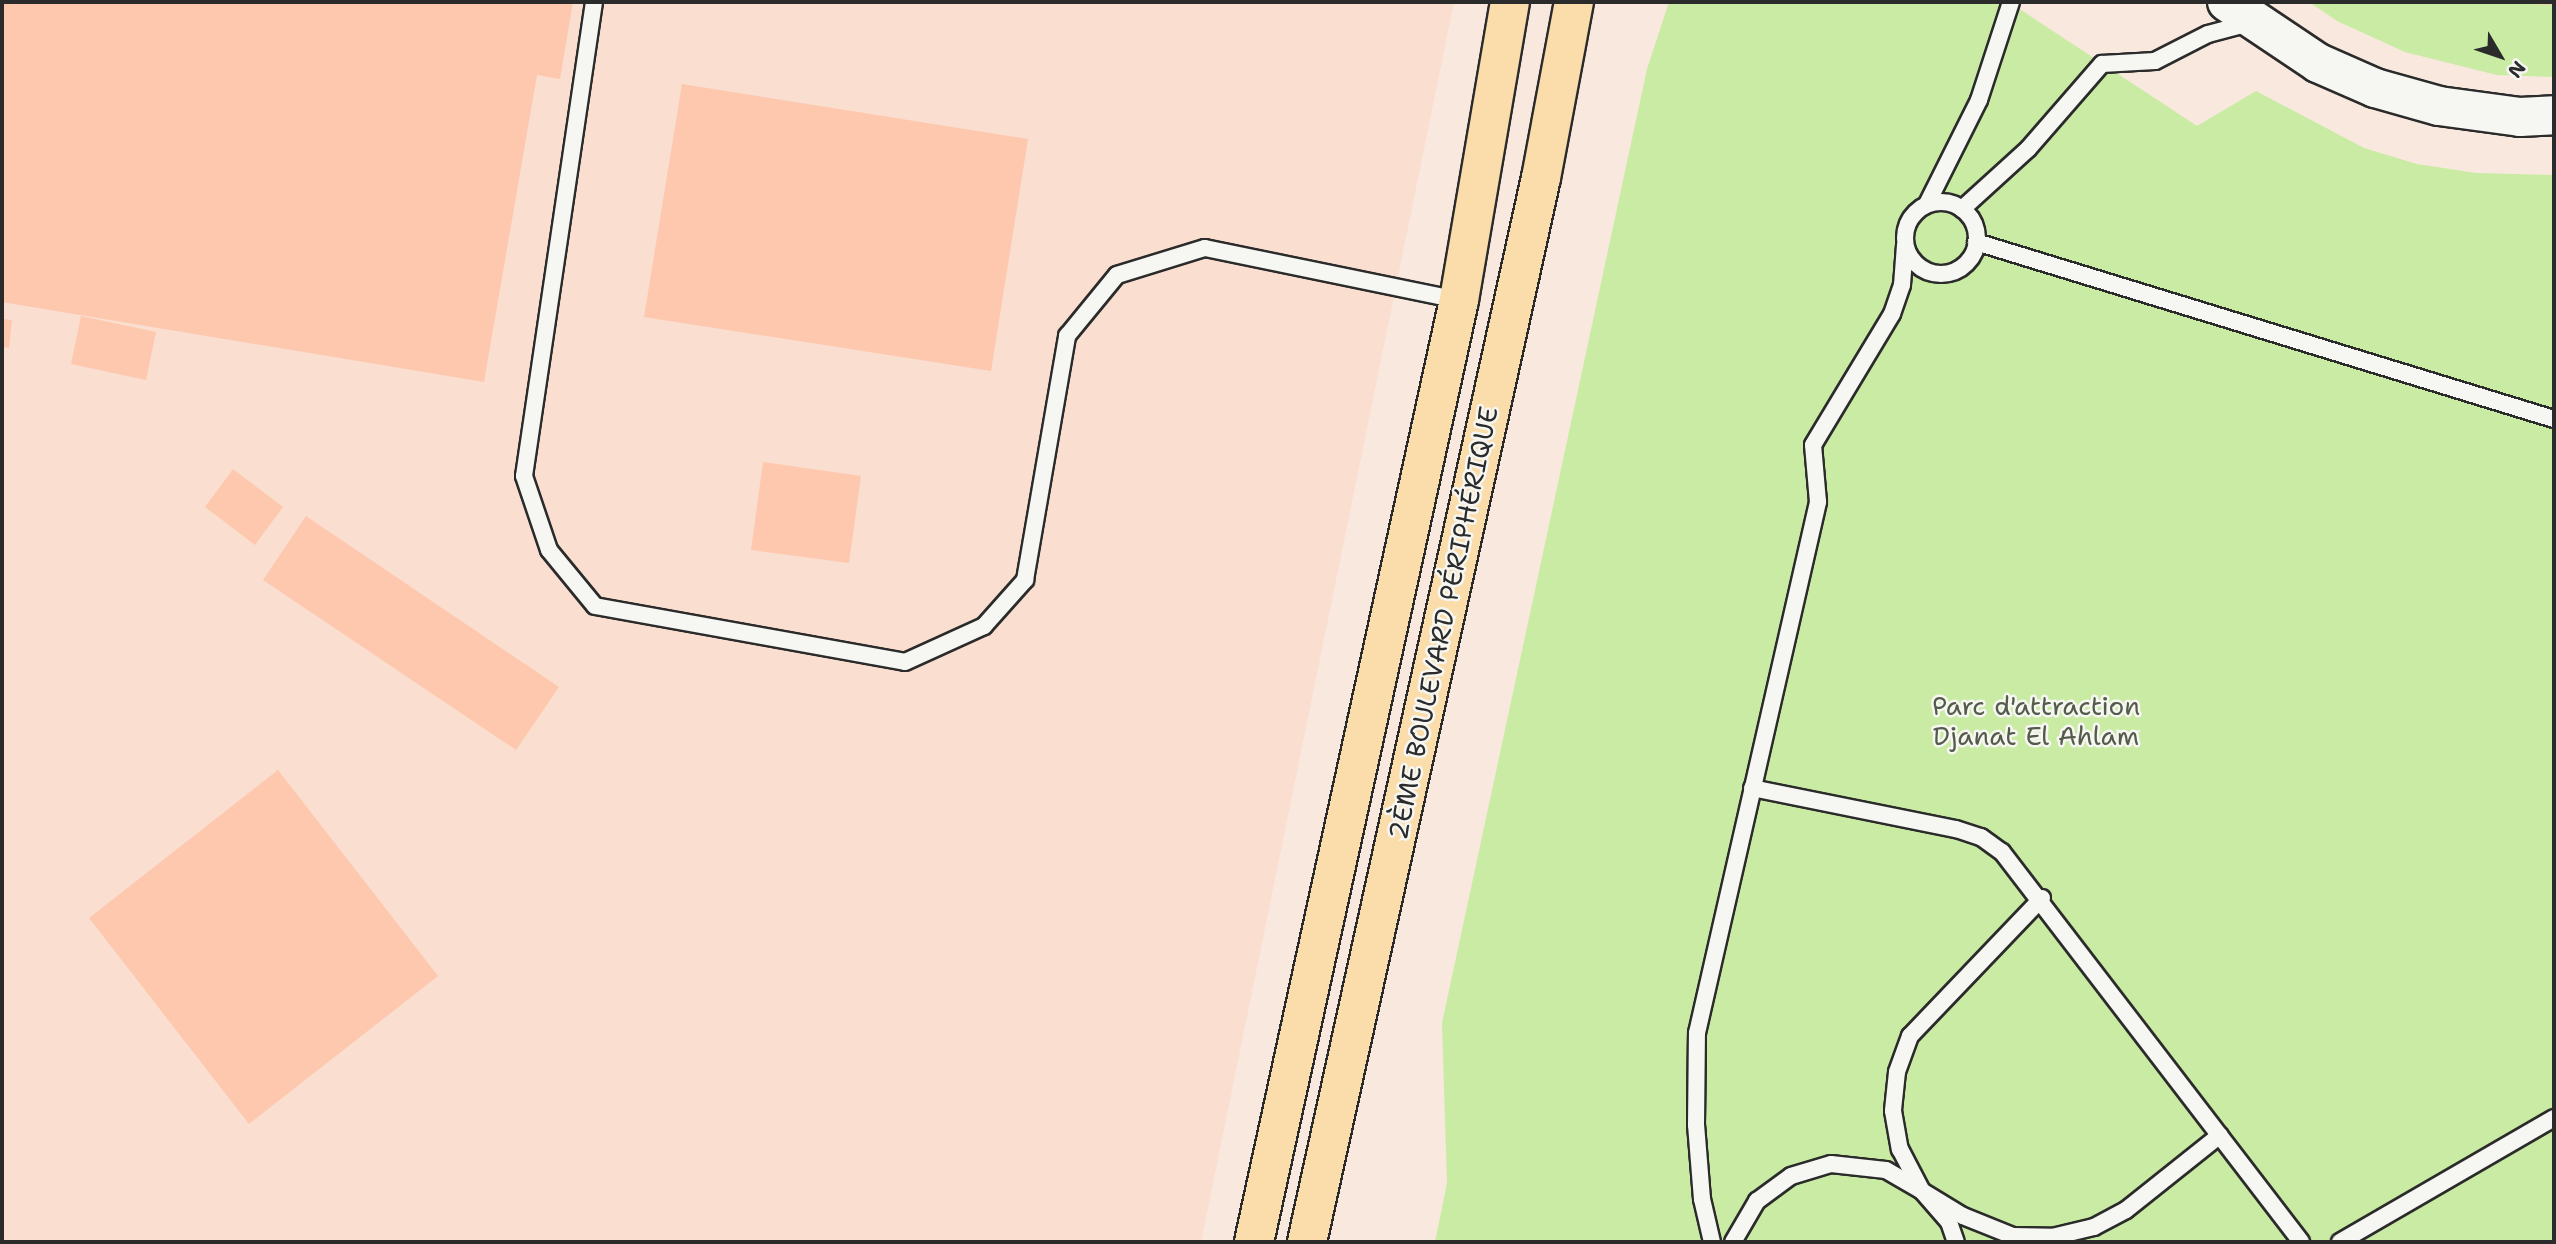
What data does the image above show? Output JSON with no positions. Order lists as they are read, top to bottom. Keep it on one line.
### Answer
{"streets":{"main road":["2ÈME BOULEVARD PÉRIPHÉRIQUE"]},"parks":["Parc d'attraction Djanat El Ahlam"],"north":"bottom right"}
